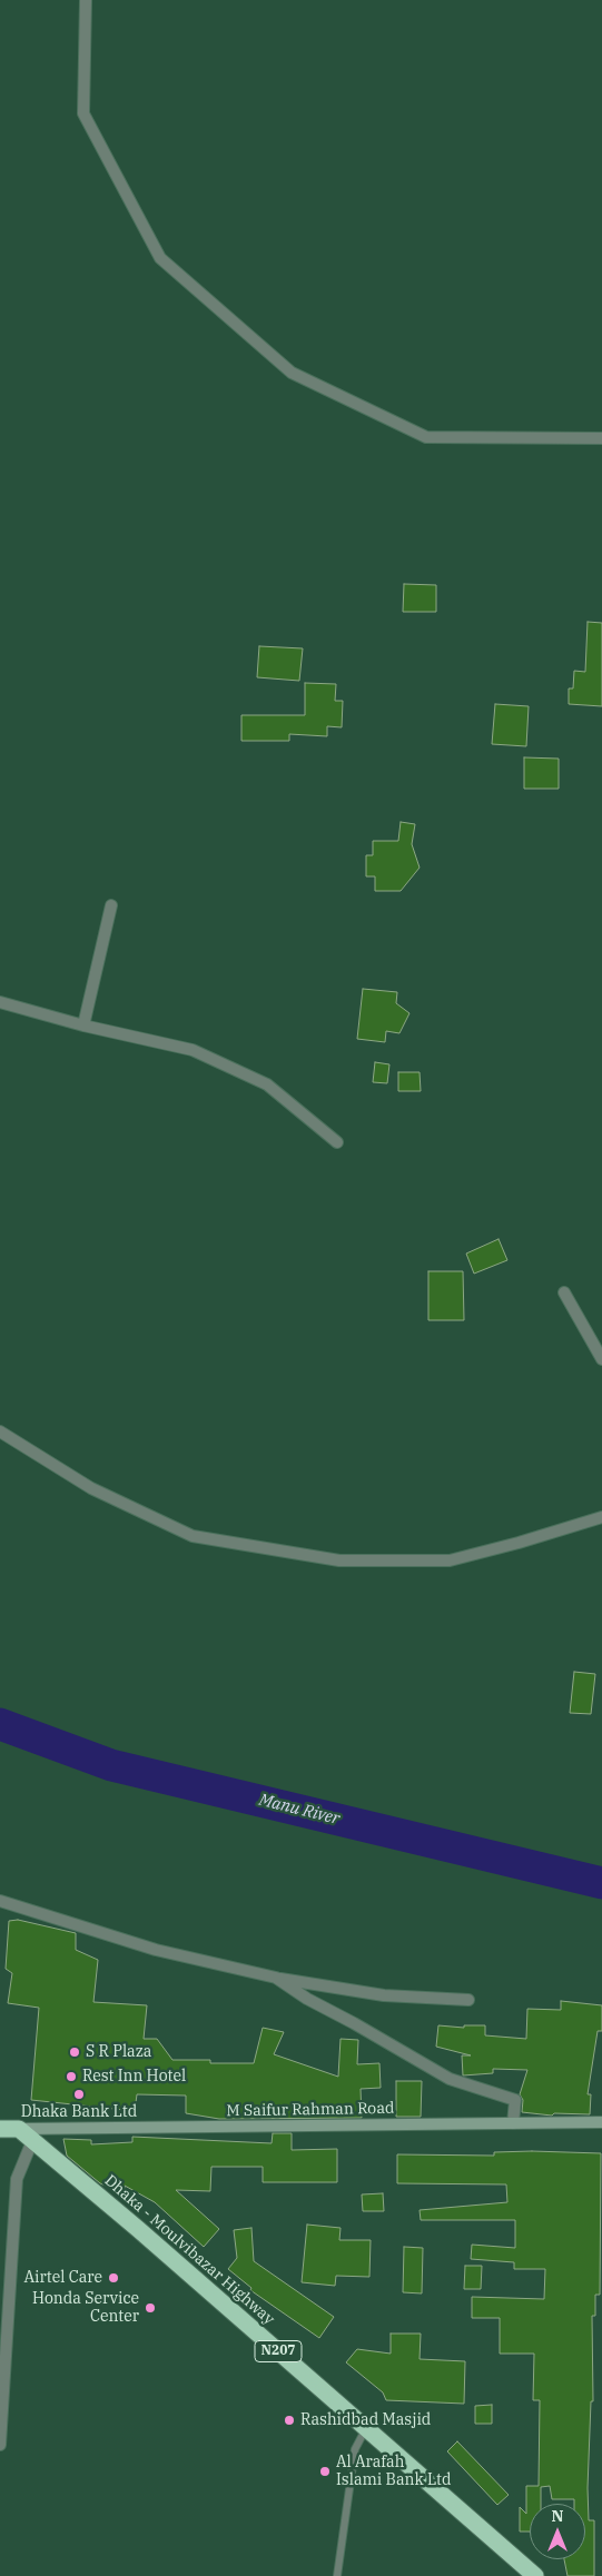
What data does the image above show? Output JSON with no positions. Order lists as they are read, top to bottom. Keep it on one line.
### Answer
{"streets":{"highway":["Dhaka - Moulvibazar Highway","N207"],"main road":["M Saifur Rahman Road"]},"crossings":[["M Saifur Rahman Road","Dhaka - Moulvibazar Highway"]],"water":["Manu River"],"places":["S R Plaza","Rest Inn Hotel","Dhaka Bank Ltd","Airtel Care","Honda Service Center","Rashidbad Masjid","Al Arafah Islami Bank Ltd"],"north":"top"}
